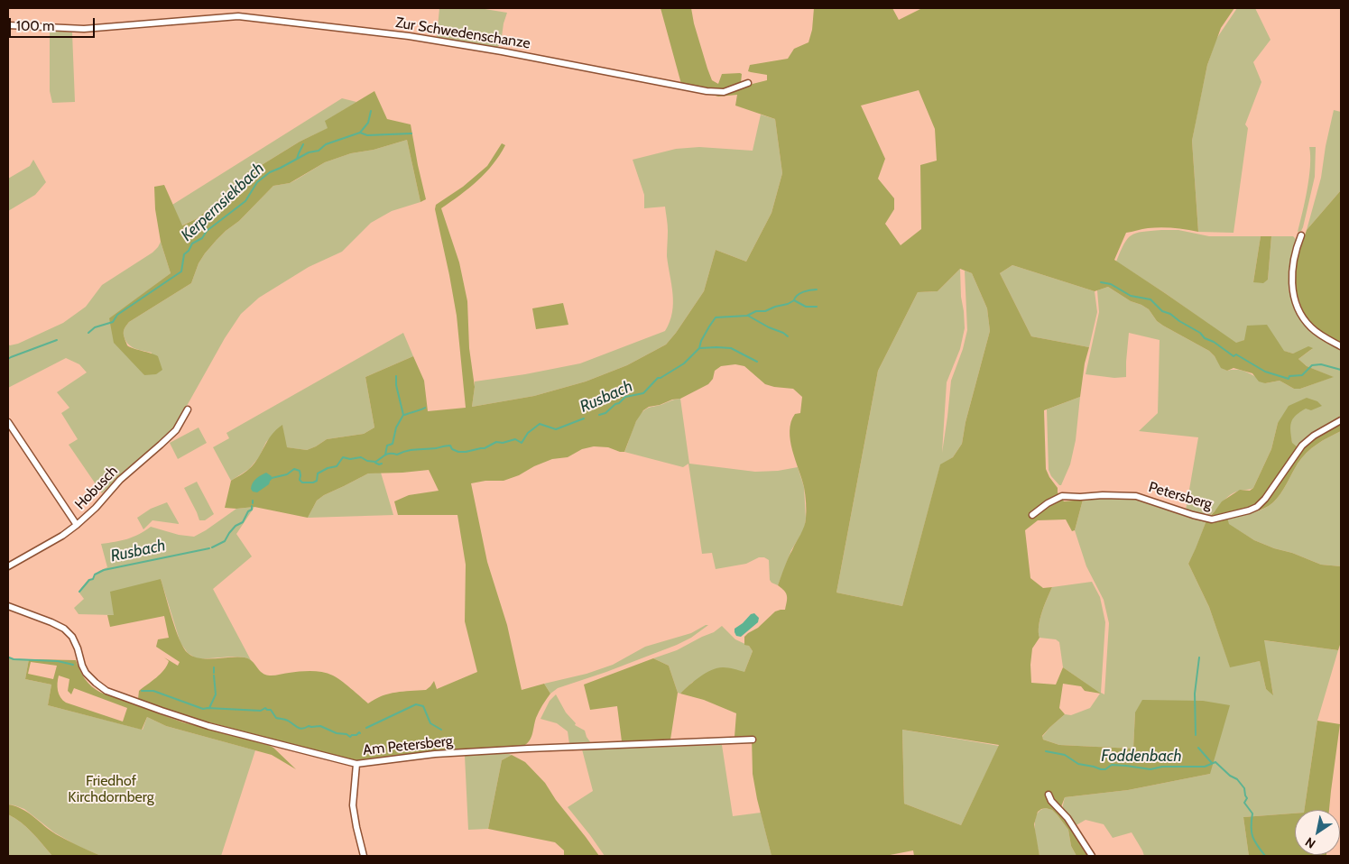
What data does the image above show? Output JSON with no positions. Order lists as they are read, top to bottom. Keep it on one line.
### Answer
{"streets":{"street":["Zur Schwedenschanze","Hobusch","Petersberg","Am Petersberg"]},"water":["Kerpernsiekbach","Rusbach","Foddenbach"],"parks":["Friedhof Kirchdornberg"],"scale_bar":"100 m","north":"bottom left"}
